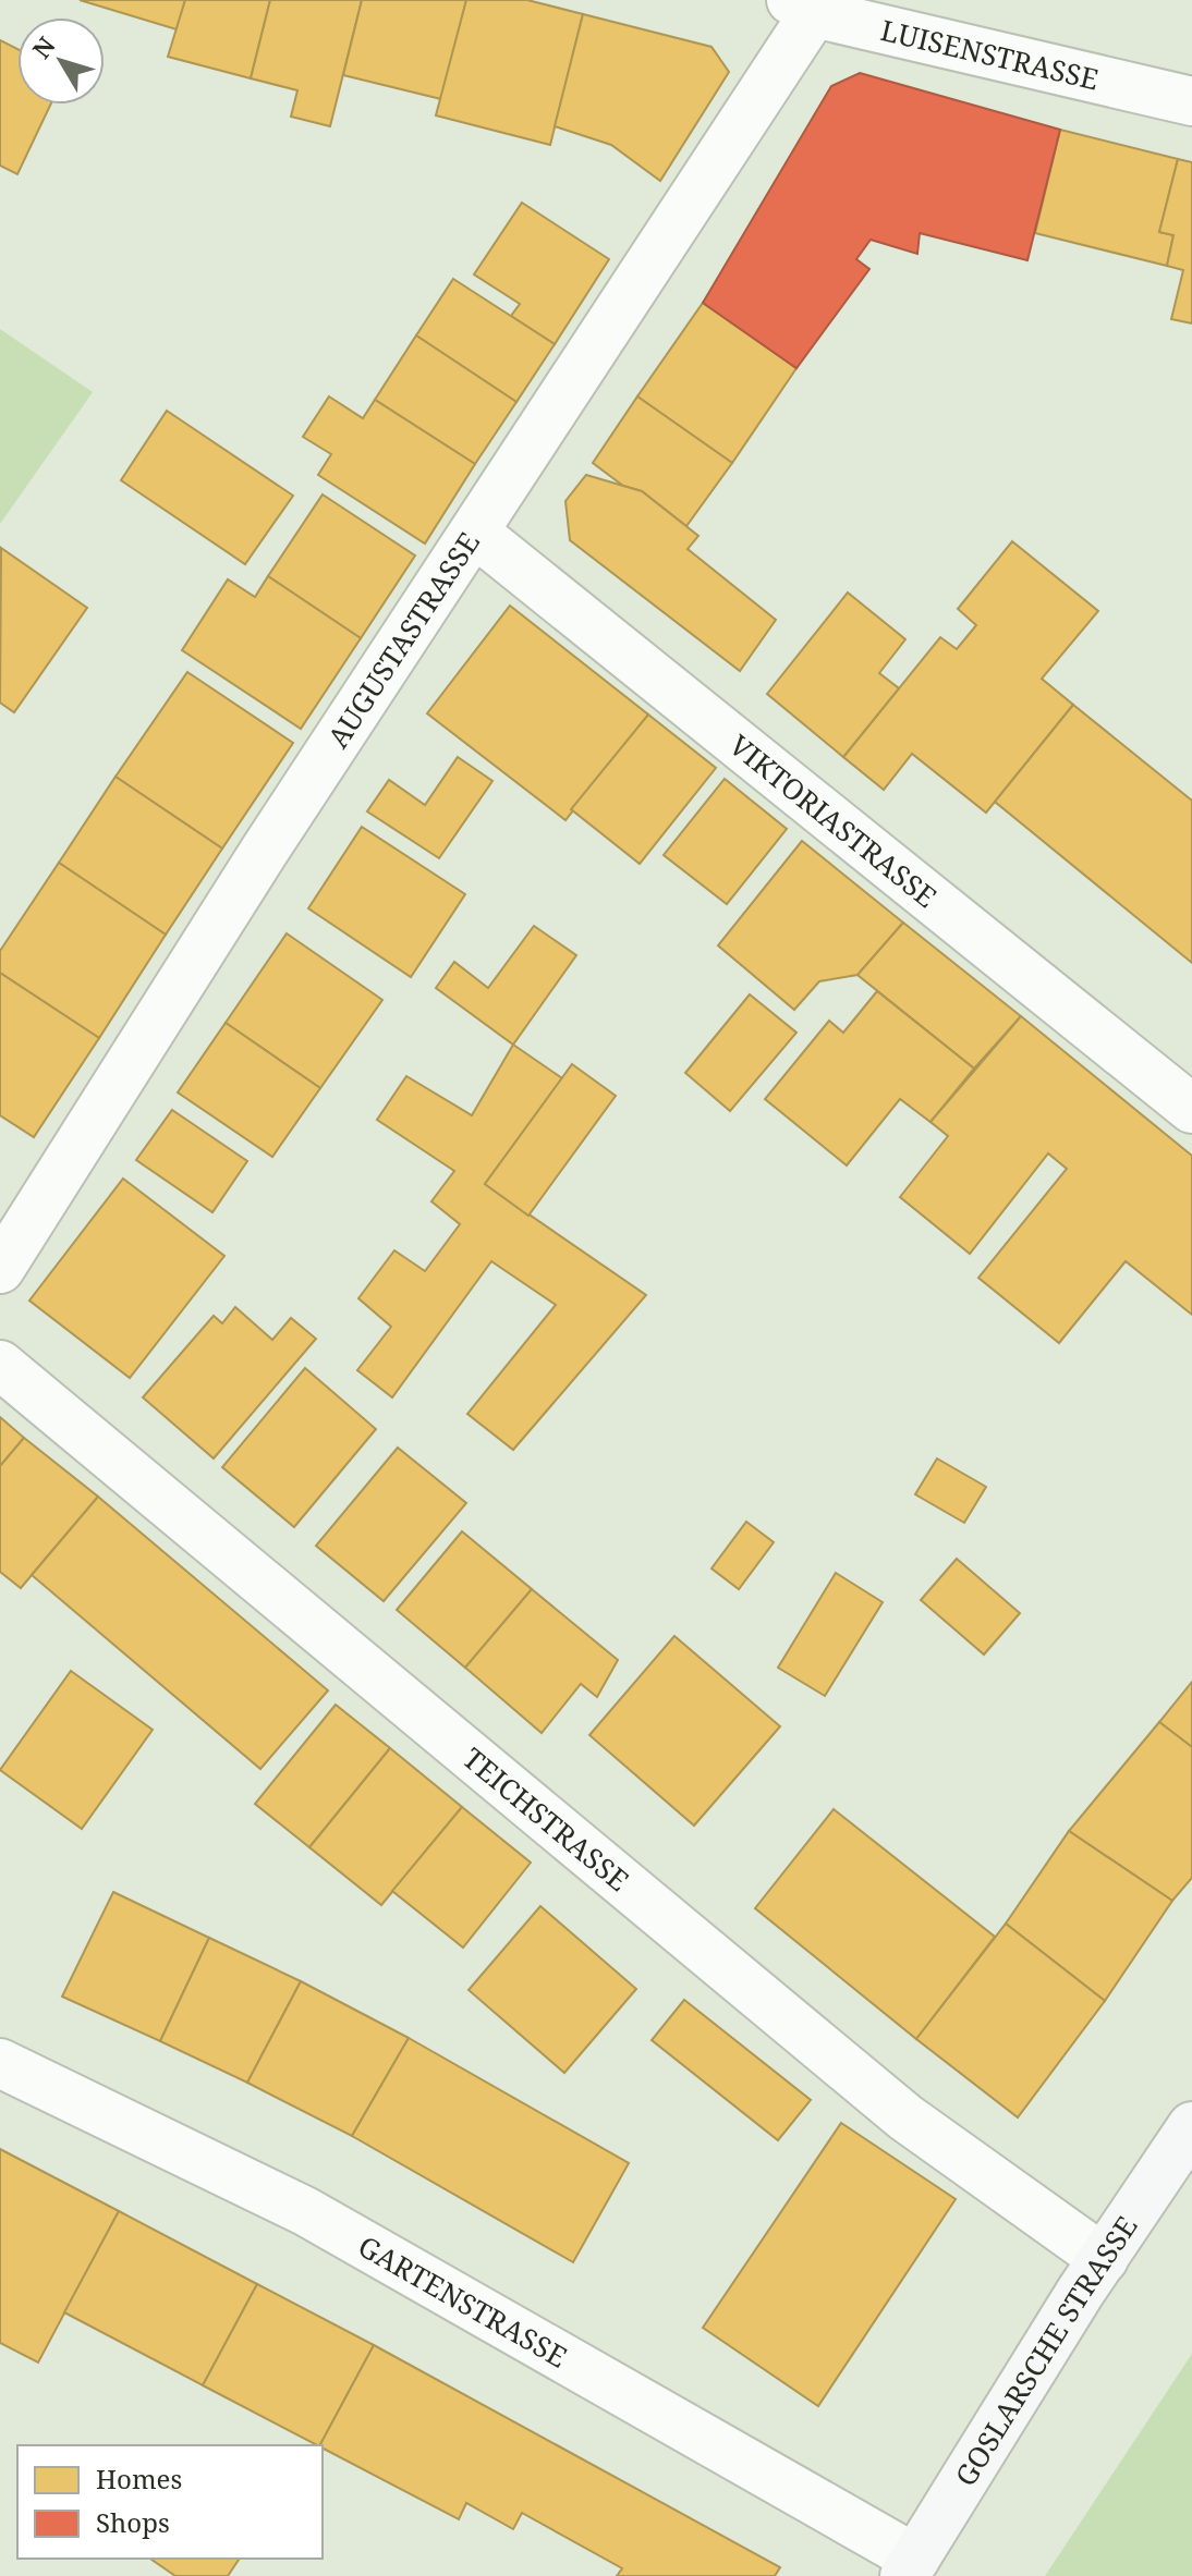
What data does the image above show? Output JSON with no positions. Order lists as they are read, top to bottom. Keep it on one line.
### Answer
{"streets":{"main road":["GOSLARSCHE STRASSE"],"street":["LUISENSTRASSE","AUGUSTASTRASSE","VIKTORIASTRASSE","TEICHSTRASSE","GARTENSTRASSE"]},"crossings":[["LUISENSTRASSE","AUGUSTASTRASSE"],["AUGUSTASTRASSE","VIKTORIASTRASSE"],["TEICHSTRASSE","GOSLARSCHE STRASSE"],["GARTENSTRASSE","GOSLARSCHE STRASSE"]],"legend":["Homes","Shops"],"north":"top left"}
